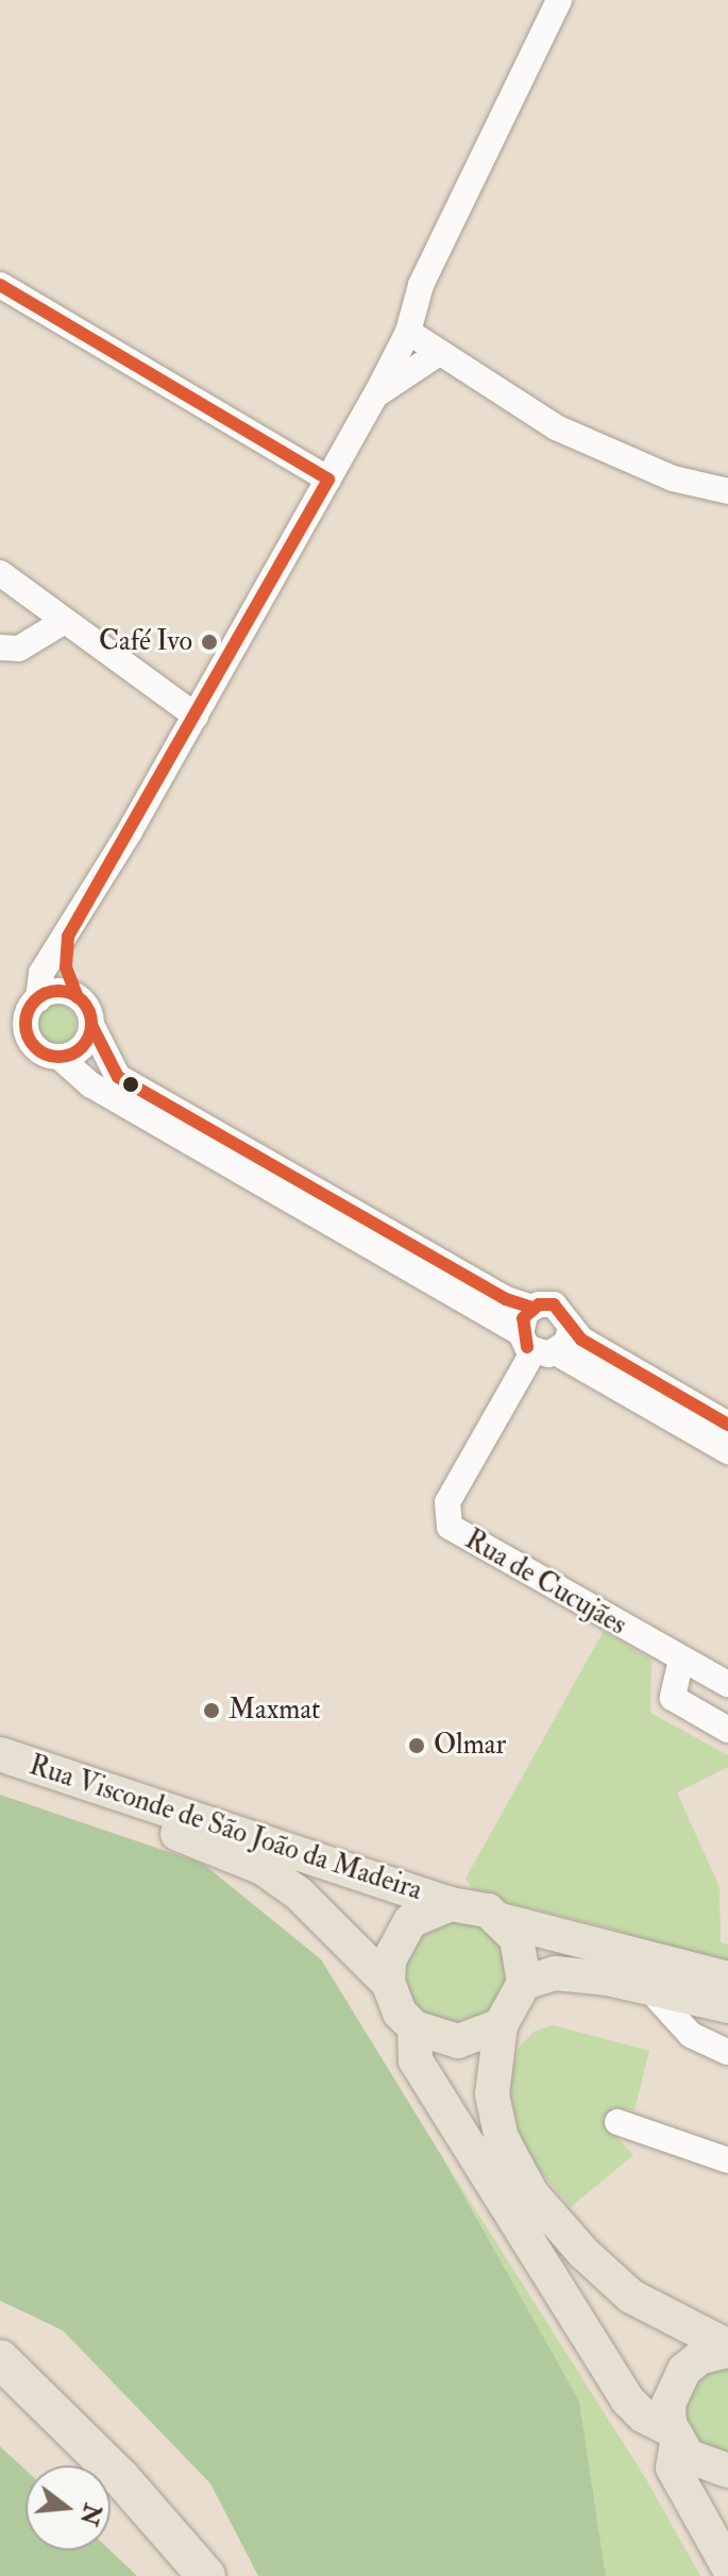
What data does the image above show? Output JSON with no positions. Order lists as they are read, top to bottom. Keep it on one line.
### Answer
{"streets":{"main road":["Rua Visconde de São João da Madeira"],"street":["Rua de Cucujães"]},"places":["Café Ivo","Maxmat","Olmar"],"north":"right"}
